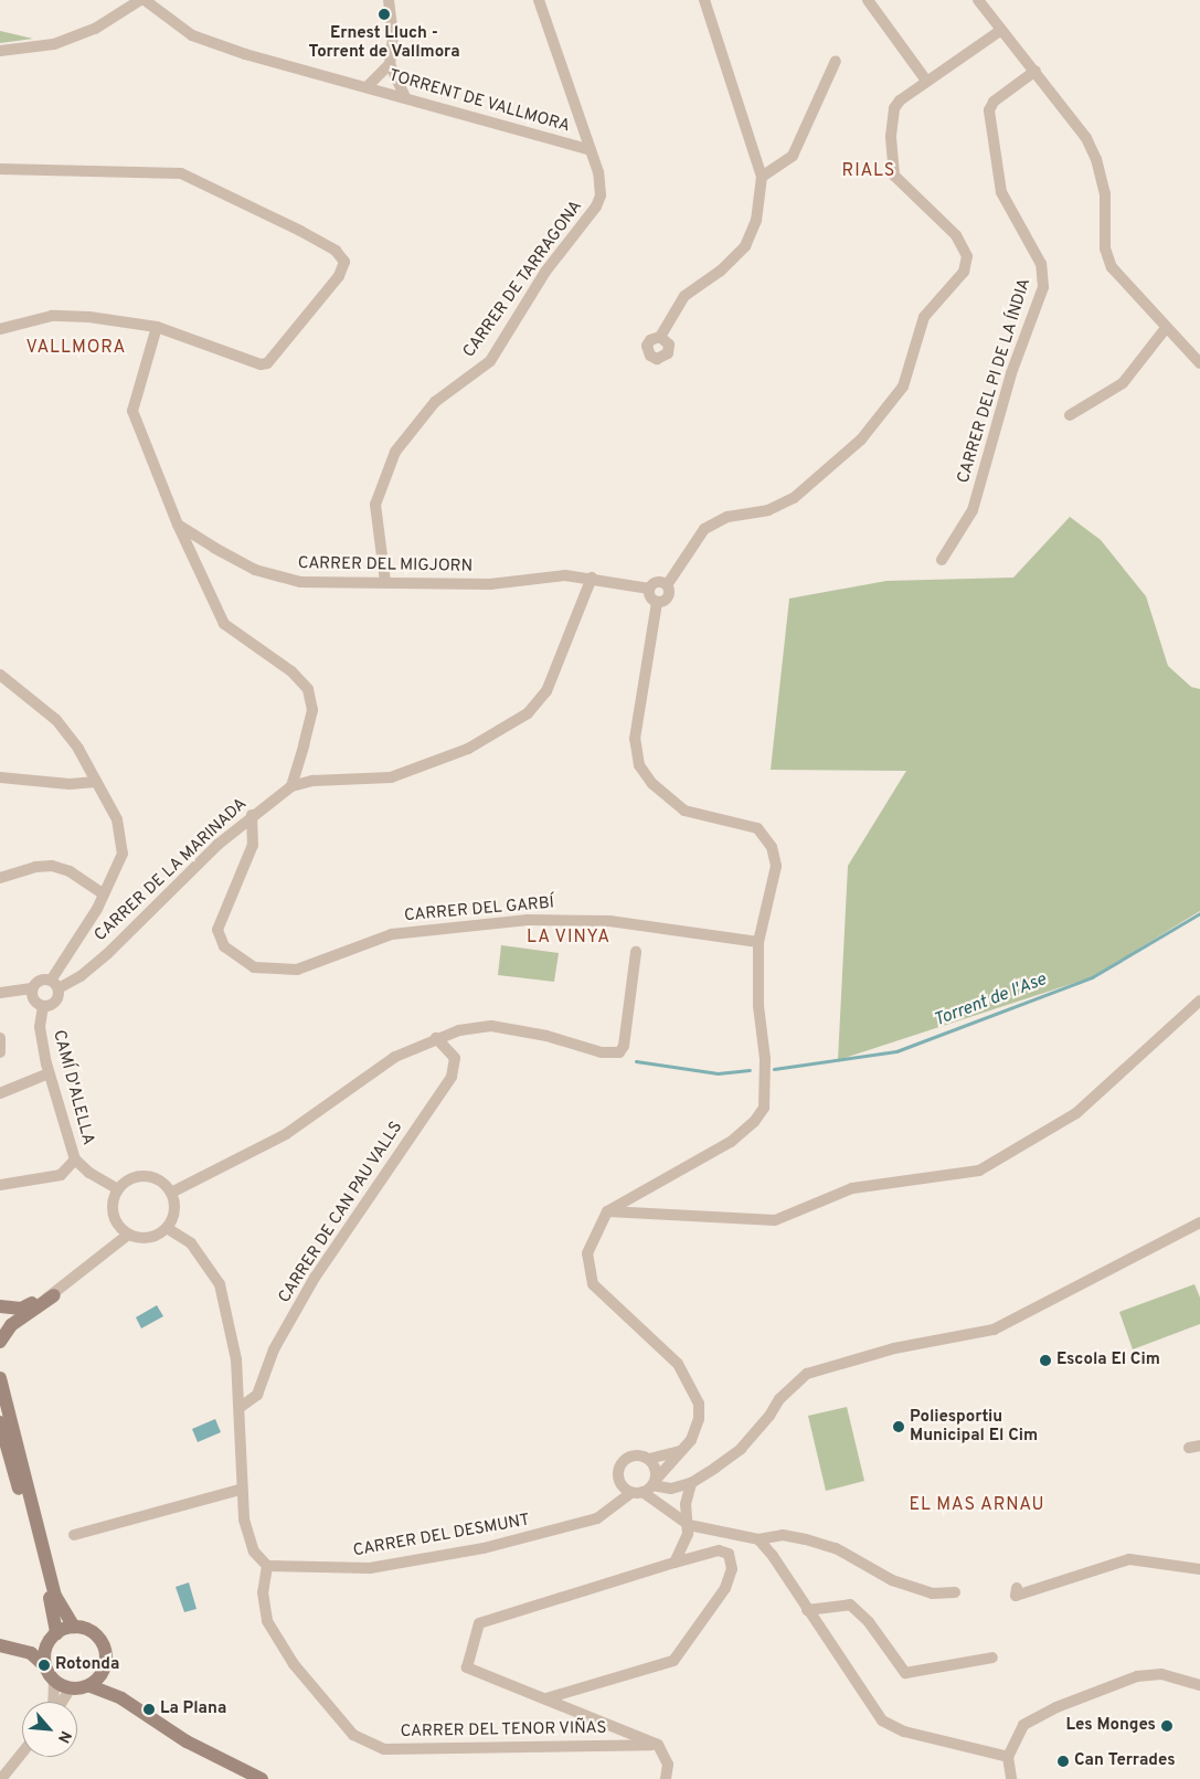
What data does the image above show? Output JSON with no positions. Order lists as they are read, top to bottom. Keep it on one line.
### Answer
{"streets":{"street":["TORRENT DE VALLMORA","CARRER DE TARRAGONA","CARRER DEL PI DE LA ÍNDIA","CARRER DEL MIGJORN","CARRER DE LA MARINADA","CARRER DEL GARBÍ","CAMÍ D'ALELLA","CARRER DE CAN PAU VALLS","CARRER DEL DESMUNT","CARRER DEL TENOR VIÑAS"]},"crossings":[["TORRENT DE VALLMORA","CARRER DE TARRAGONA"],["CARRER DE TARRAGONA","CARRER DEL MIGJORN"],["CARRER DE LA MARINADA","CARRER DEL GARBÍ"],["CARRER DE LA MARINADA","CAMÍ D'ALELLA"],["CARRER DEL DESMUNT","CARRER DEL TENOR VIÑAS"]],"districts":["RIALS","VALLMORA","LA VINYA","EL MAS ARNAU"],"water":["Torrent de l'Ase"],"places":["Ernest Lluch - Torrent de Vallmora","Escola El Cim","Poliesportiu Municipal El Cim","Rotonda","La Plana","Les Monges","Can Terrades"],"north":"bottom right"}
